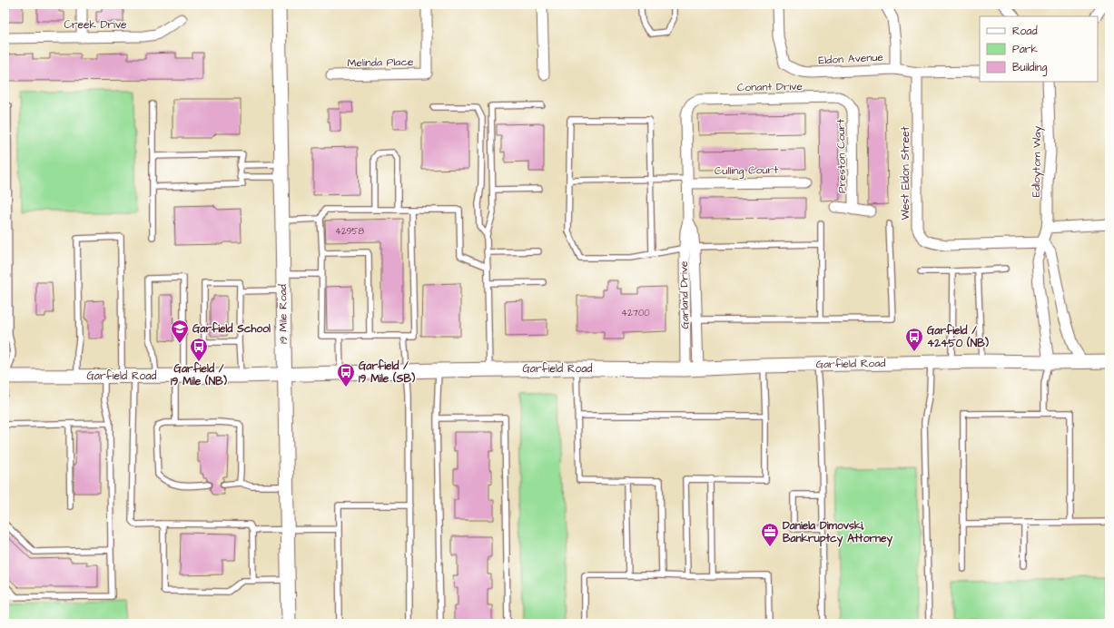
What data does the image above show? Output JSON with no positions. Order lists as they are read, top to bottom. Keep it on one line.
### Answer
{"streets":{"main road":["19 Mile Road","Garfield Road"],"street":["Creek Drive","Eldon Avenue","Melinda Place","Conant Drive","Preston Court","Edloytom Way","Culling Court","West Eldon Street","Garland Drive"]},"crossings":[["Eldon Avenue","West Eldon Street"],["Conant Drive","Preston Court"],["Conant Drive","Garland Drive"],["Edloytom Way","West Eldon Street"],["Edloytom Way","Garfield Road"],["Culling Court","Garland Drive"],["Garland Drive","Garfield Road"],["19 Mile Road","Garfield Road"]],"places":{"school or university":["Garfield School"],"bus stop":["Garfield / 42450 (NB)","Garfield / 19 Mile (NB)","Garfield / 19 Mile (SB)"],"office":["Daniela Dimovski, Bankruptcy Attorney"]},"house_numbers":["42958","42700"],"legend":["Road","Park","Building"]}
